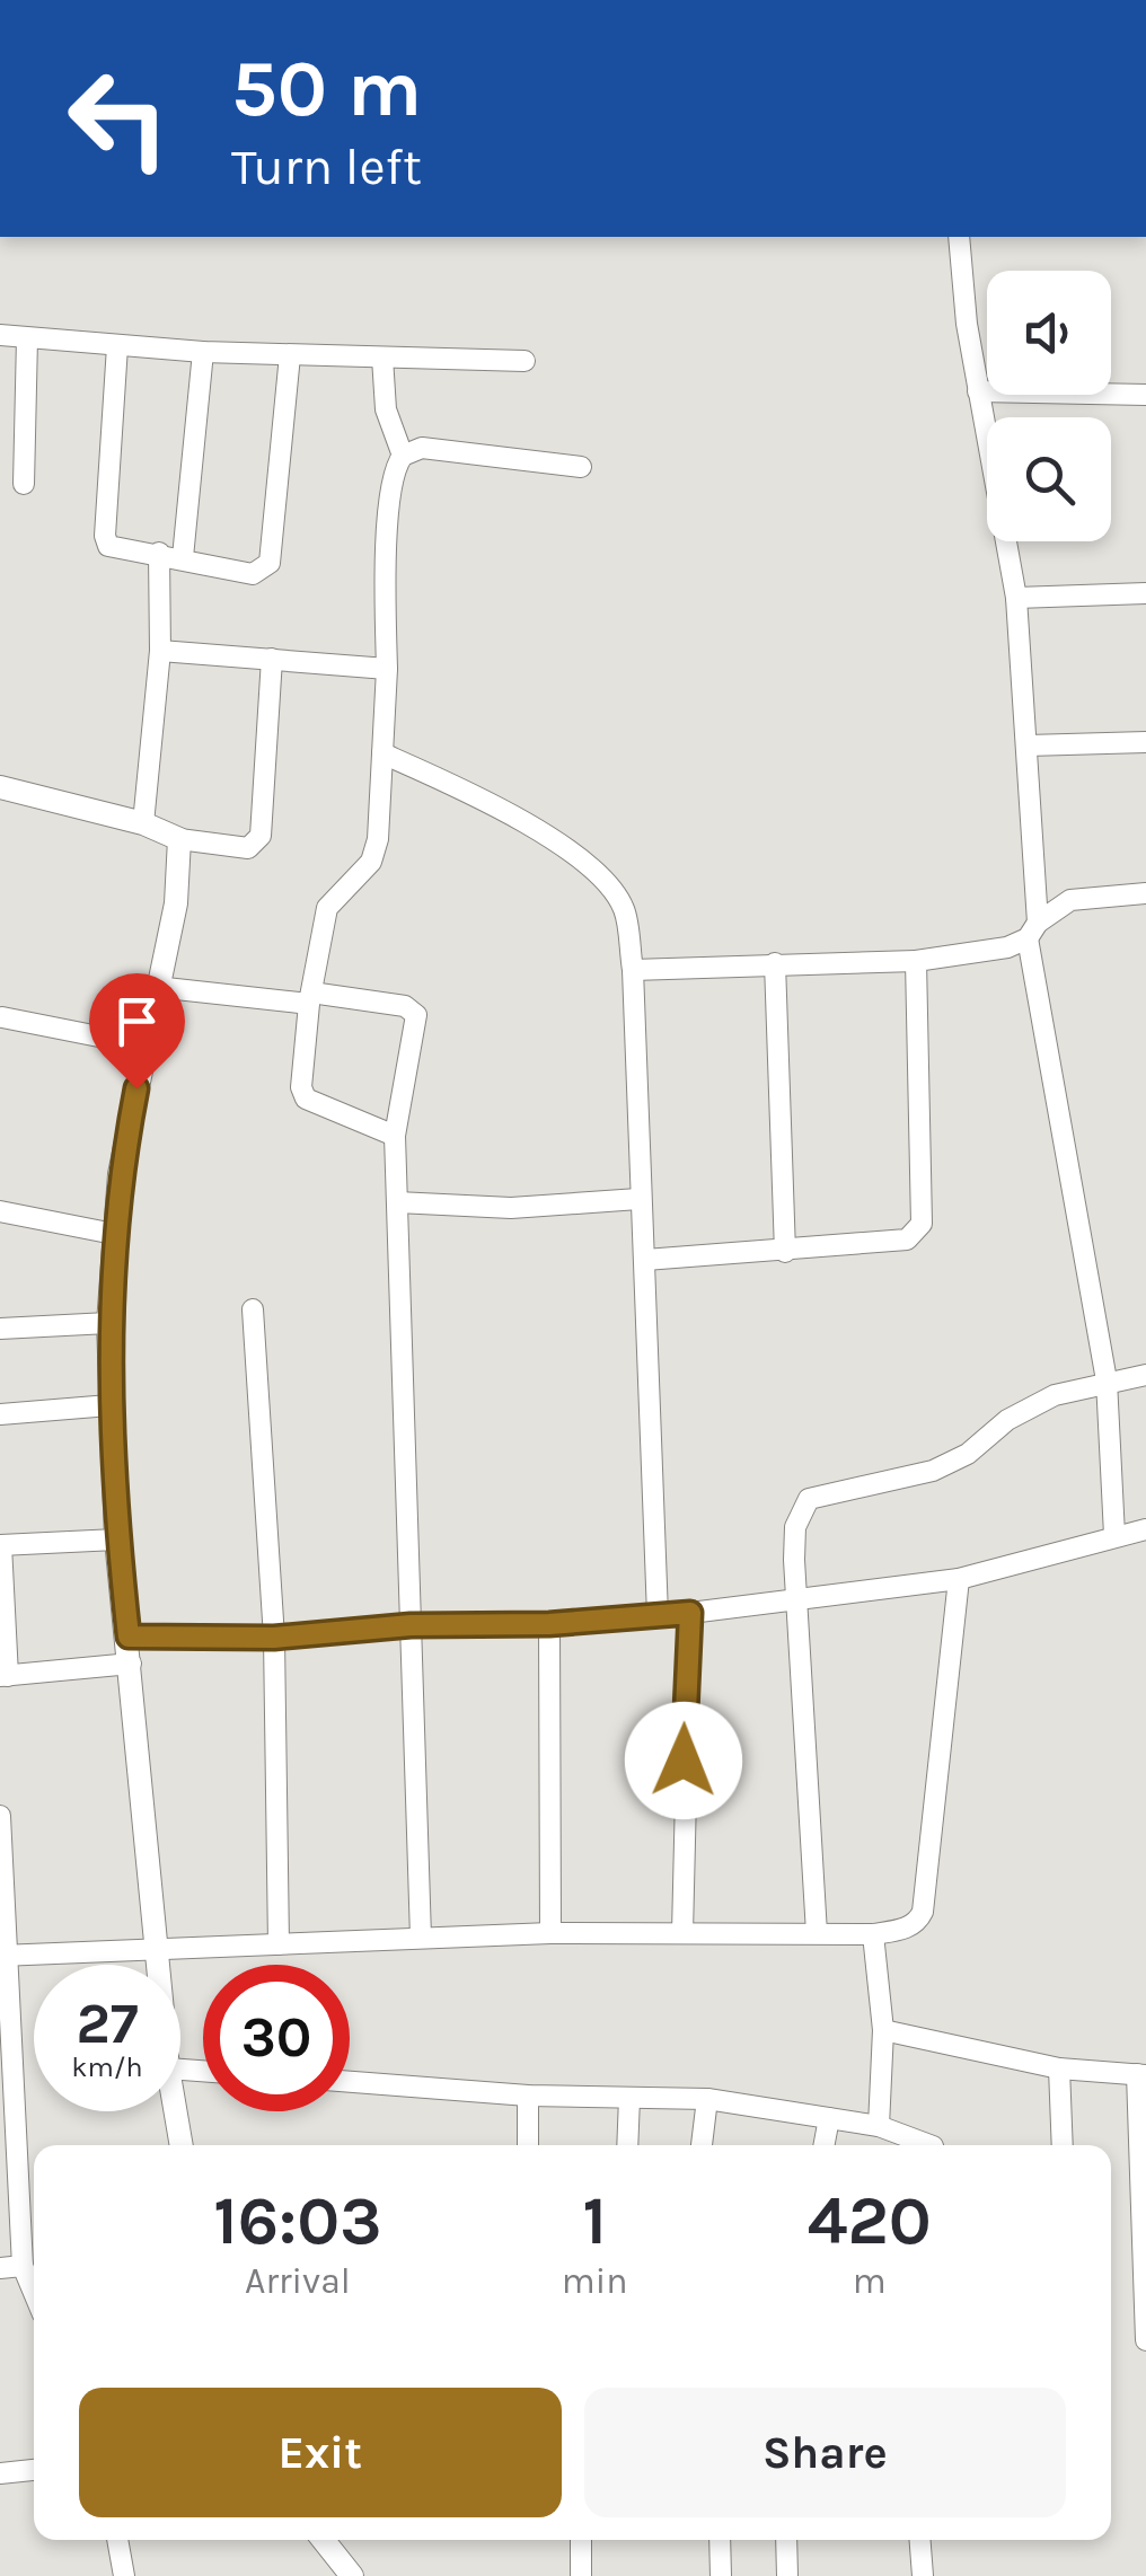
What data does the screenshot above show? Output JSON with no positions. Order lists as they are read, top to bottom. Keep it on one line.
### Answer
{"page":{"turn":["50 m","Turn left"],"speed":"27 km/h","limit":"30","eta":["16:03","Arrival","1","min","420","m"],"buttons":["Exit","Share"]}}
